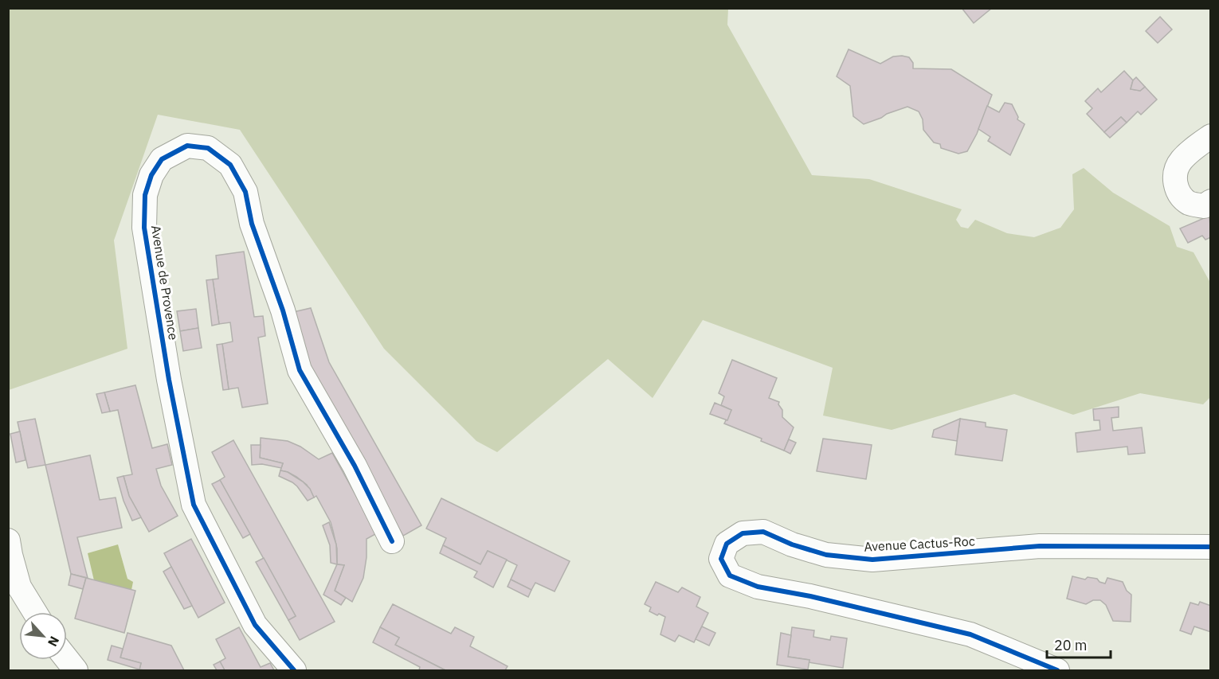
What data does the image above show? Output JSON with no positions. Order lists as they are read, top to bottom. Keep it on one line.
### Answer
{"streets":{"street":["Avenue de Provence","Avenue Cactus-Roc"]},"scale_bar":"20 m","north":"bottom right"}
